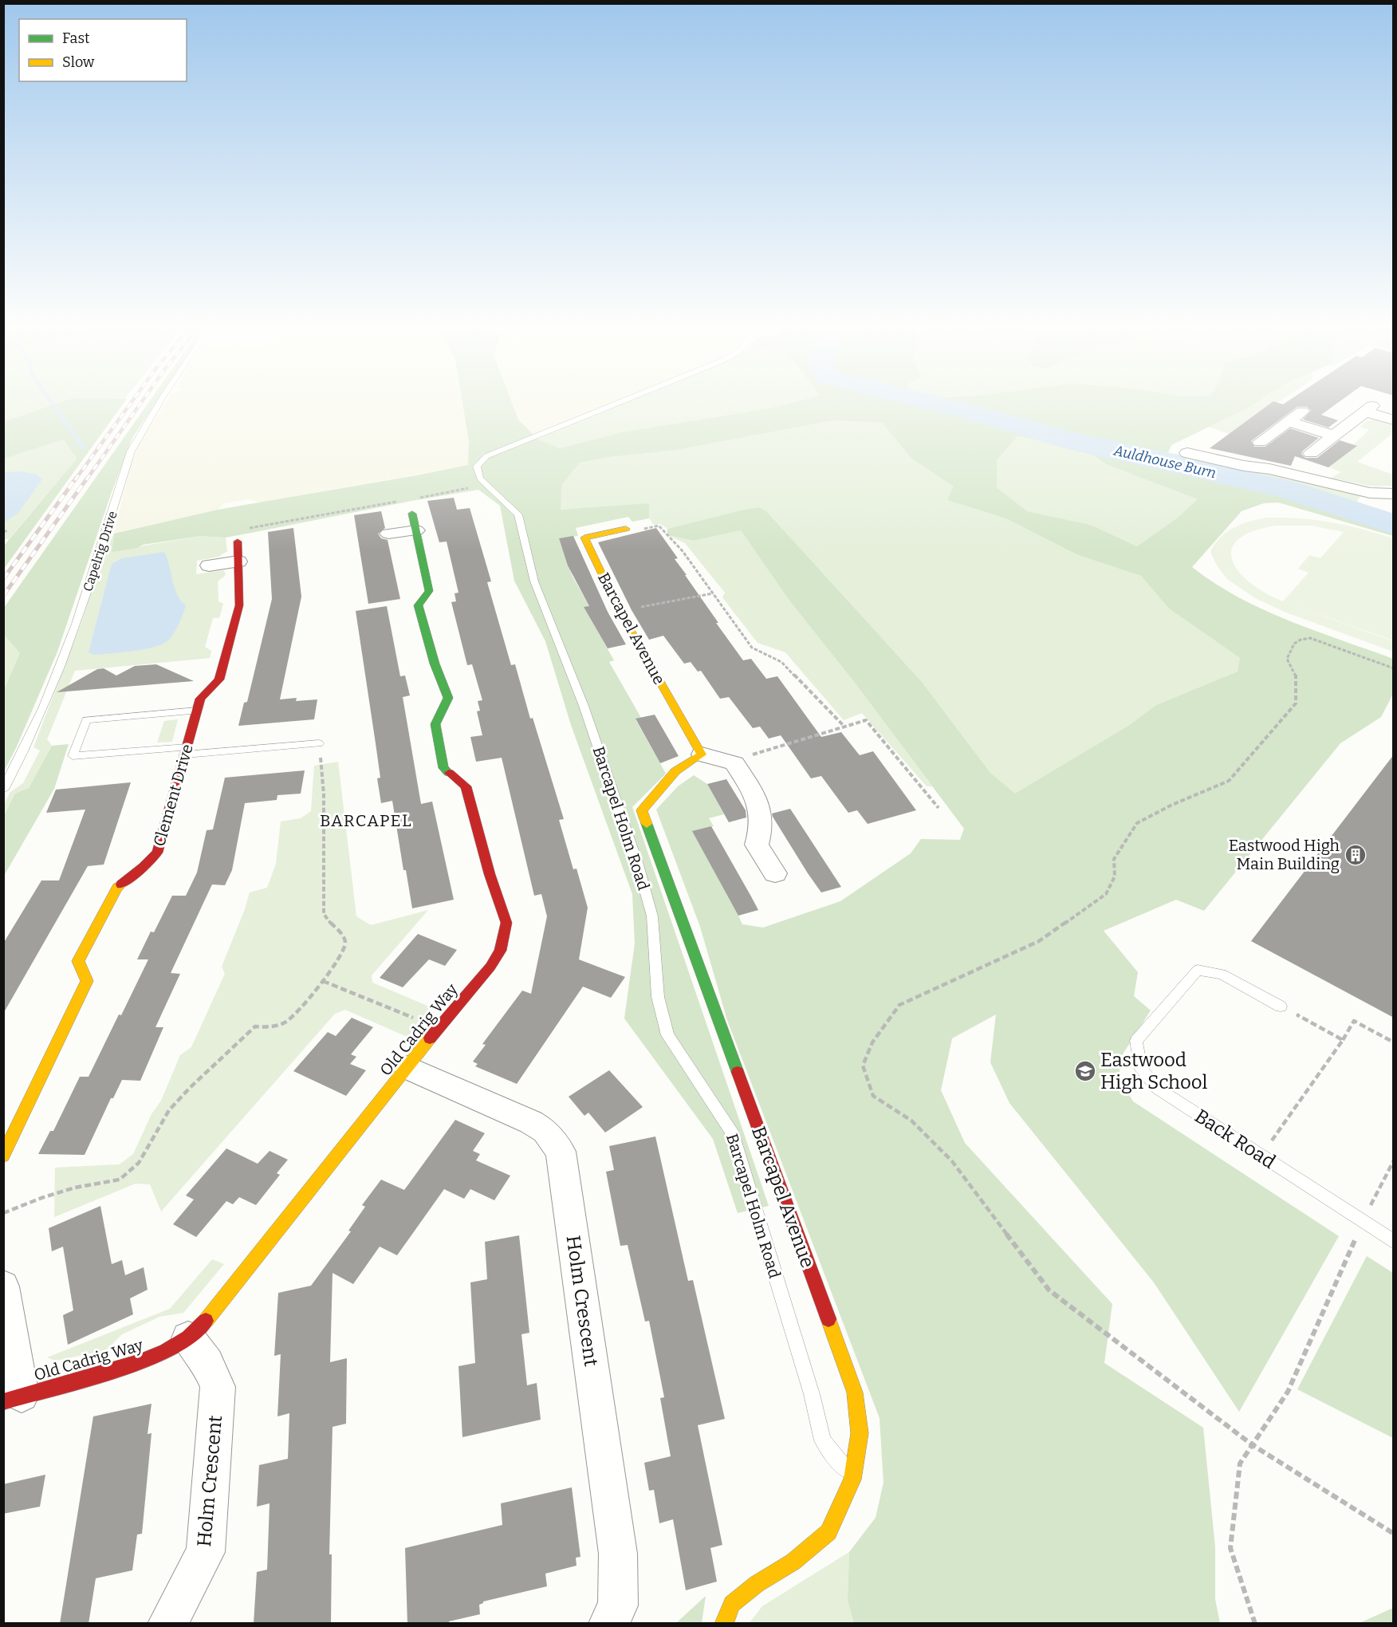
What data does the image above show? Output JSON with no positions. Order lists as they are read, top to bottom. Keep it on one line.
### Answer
{"streets":{"street":["Barcapel Avenue","Clement Drive","Old Cadrig Way","Holm Crescent"],"lane":["Capelrig Drive","Barcapel Holm Road","Back Road"]},"crossings":[["Barcapel Avenue","Barcapel Holm Road"],["Old Cadrig Way","Holm Crescent"]],"districts":["BARCAPEL"],"water":["Auldhouse Burn"],"places":{"building":["Eastwood High Main Building"],"school or university":["Eastwood High School"]},"legend":["Fast","Slow"]}
